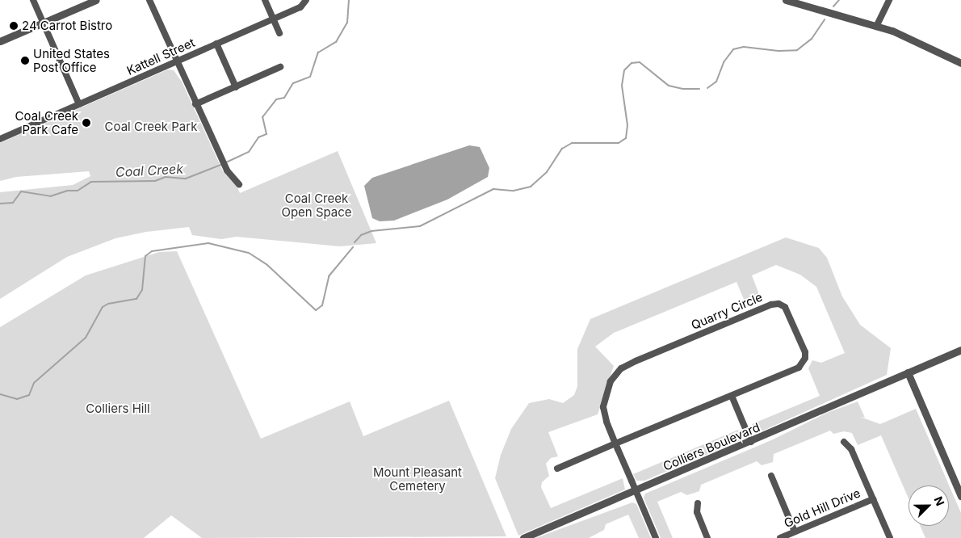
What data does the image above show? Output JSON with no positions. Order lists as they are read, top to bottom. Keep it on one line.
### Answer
{"streets":{"street":["Kattell Street","Quarry Circle","Colliers Boulevard","Gold Hill Drive"]},"crossings":[["Quarry Circle","Colliers Boulevard"]],"water":["Coal Creek"],"parks":["Coal Creek Park","Coal Creek Open Space","Colliers Hill","Mount Pleasant Cemetery"],"places":["24 Carrot Bistro","United States Post Office","Coal Creek Park Cafe"],"north":"top right"}
